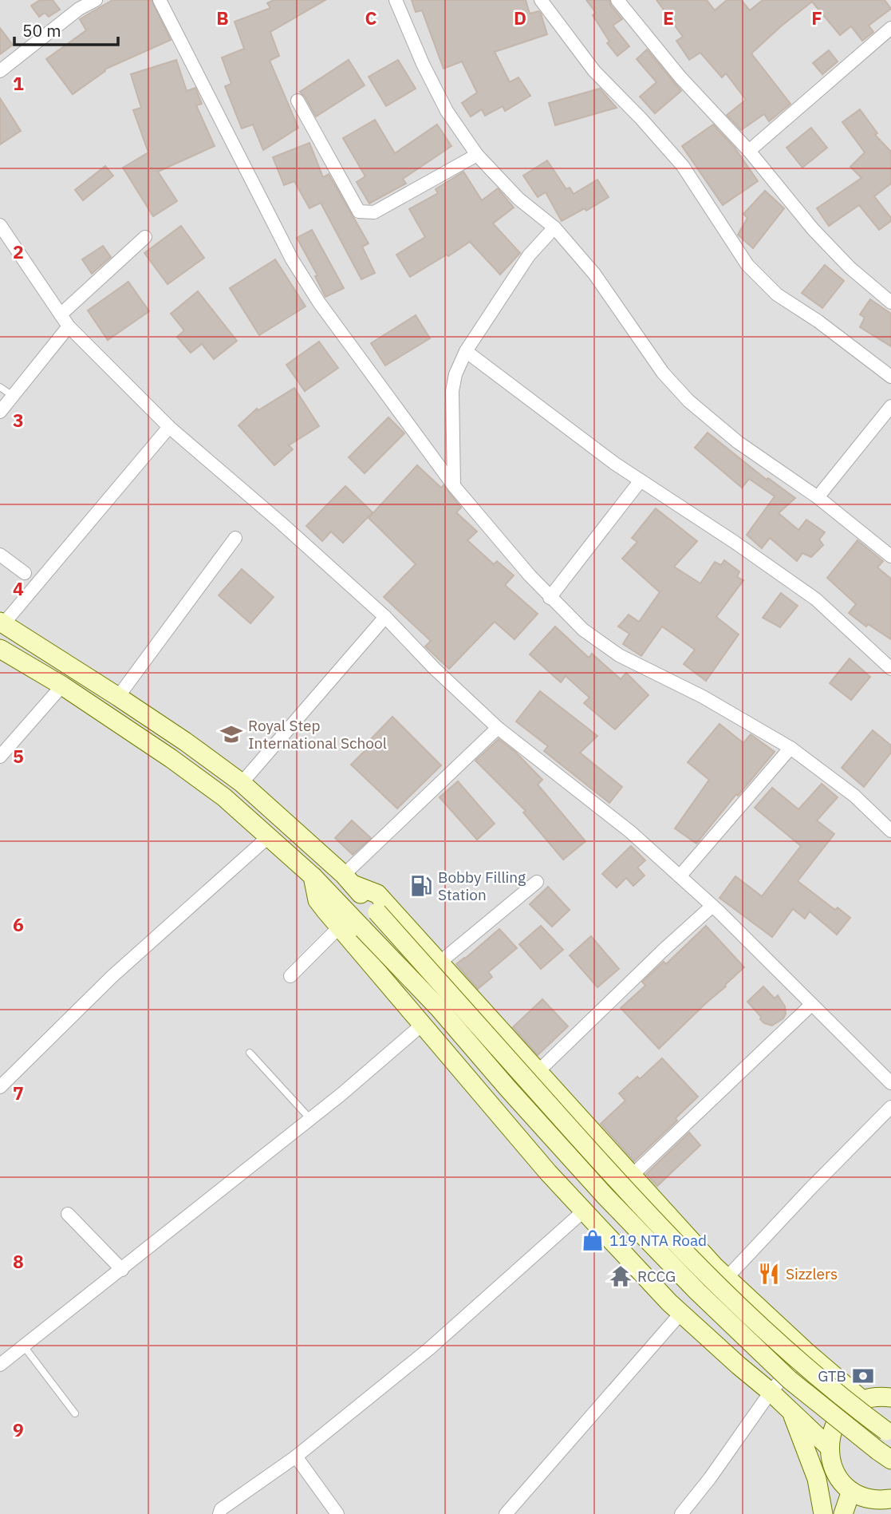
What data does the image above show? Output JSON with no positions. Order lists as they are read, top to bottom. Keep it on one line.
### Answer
{"places":{"school or university":["Royal Step International School"],"fuel station":["Bobby Filling Station"],"shop":["119 NTA Road"],"restaurant":["Sizzlers"],"temple":["RCCG"],"bank":["GTB"]},"scale_bar":"50 m","grid":{"columns":["B","C","D","E","F"],"rows":["1","2","3","4","5","6","7","8","9"]}}
